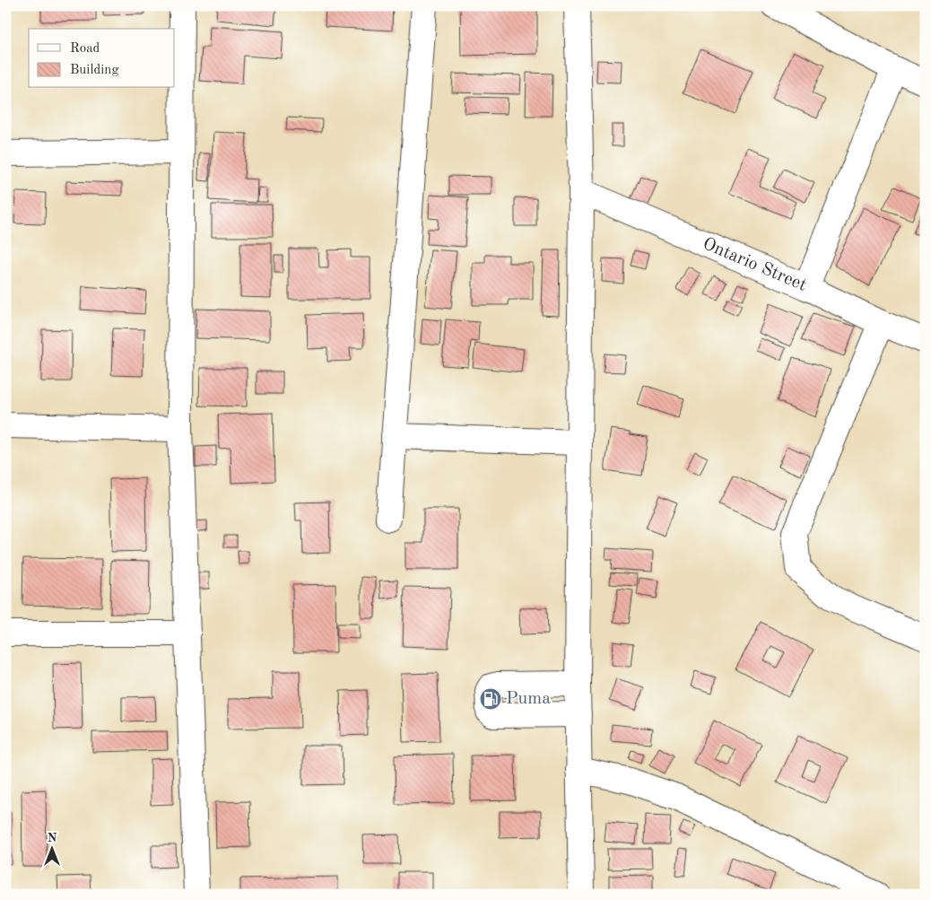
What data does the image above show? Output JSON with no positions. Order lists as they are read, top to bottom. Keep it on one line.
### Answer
{"streets":{"street":["Ontario Street"]},"places":{"fuel station":["Puma"]},"legend":["Road","Building"],"north":"top"}
